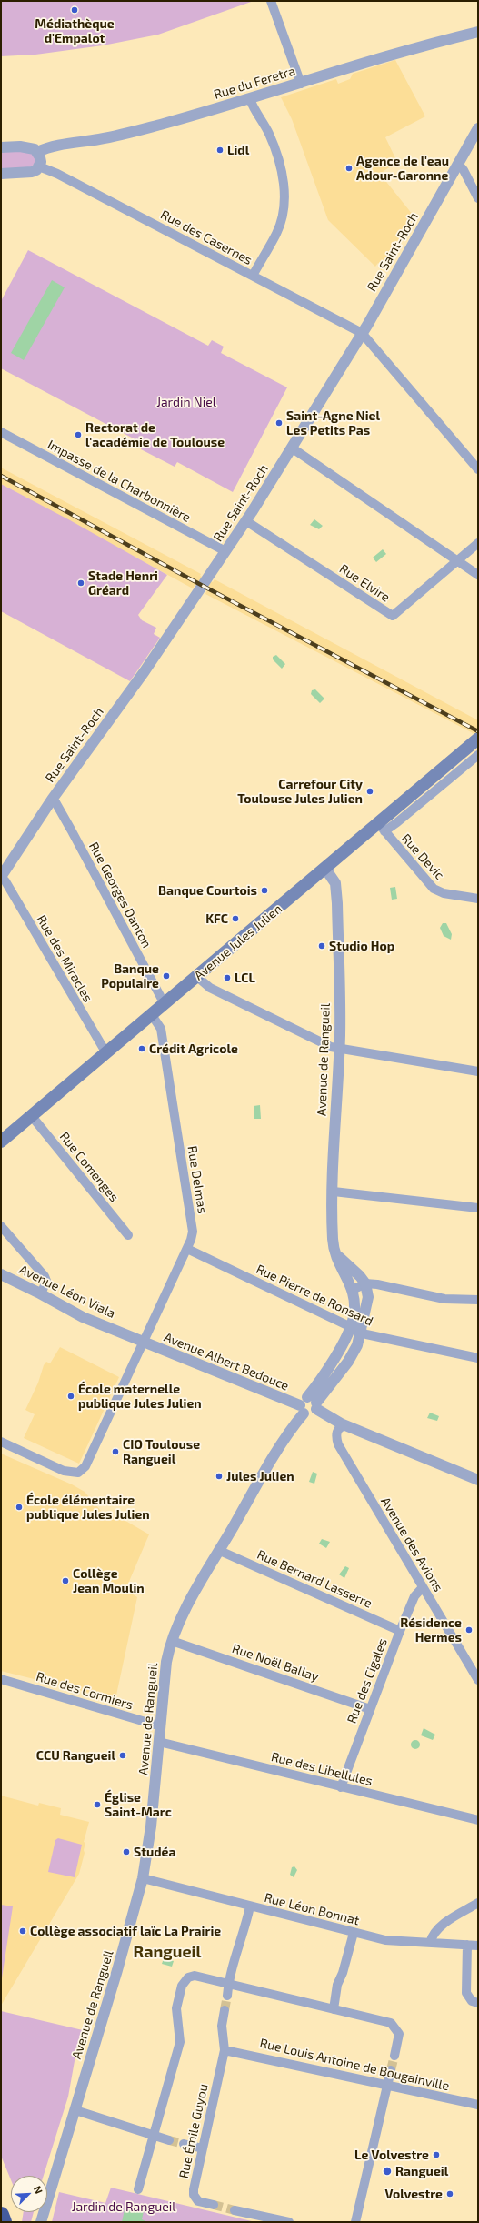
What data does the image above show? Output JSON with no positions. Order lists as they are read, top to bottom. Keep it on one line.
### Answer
{"streets":{"main road":["Avenue Jules Julien"],"street":["Rue du Feretra","Rue des Casernes","Rue Saint-Roch","Impasse de la Charbonnière","Rue Elvire","Rue Devic","Rue Georges Danton","Rue des Miracles","Avenue de Rangueil","Rue Comenges","Rue Delmas","Avenue Léon Viala","Rue Pierre de Ronsard","Avenue Albert Bedouce","Avenue des Avions","Rue Bernard Lasserre","Rue Noël Ballay","Rue des Cigales","Rue des Cormiers","Rue des Libellules","Rue Léon Bonnat","Rue Louis Antoine de Bougainville","Rue Émile Guyou"]},"crossings":[["Rue des Casernes","Rue Saint-Roch"],["Rue Saint-Roch","Impasse de la Charbonnière"],["Rue Saint-Roch","Rue Elvire"],["Rue Saint-Roch","Rue Georges Danton"],["Rue Saint-Roch","Rue des Miracles"],["Rue Devic","Avenue Jules Julien"],["Rue Georges Danton","Avenue Jules Julien"],["Avenue Jules Julien","Rue des Miracles"],["Avenue Jules Julien","Avenue de Rangueil"],["Avenue Jules Julien","Rue Comenges"],["Avenue Jules Julien","Rue Delmas"],["Avenue de Rangueil","Rue Pierre de Ronsard"],["Avenue de Rangueil","Avenue Albert Bedouce"],["Avenue de Rangueil","Rue Bernard Lasserre"],["Avenue de Rangueil","Rue Noël Ballay"],["Avenue de Rangueil","Rue des Cormiers"],["Avenue de Rangueil","Rue des Libellules"],["Avenue de Rangueil","Rue Léon Bonnat"],["Rue Delmas","Avenue Léon Viala"],["Rue Delmas","Rue Pierre de Ronsard"],["Rue Delmas","Avenue Albert Bedouce"],["Avenue Léon Viala","Avenue Albert Bedouce"],["Avenue Albert Bedouce","Avenue des Avions"],["Avenue des Avions","Rue des Cigales"],["Rue Bernard Lasserre","Rue des Cigales"],["Rue Noël Ballay","Rue des Cigales"],["Rue des Cigales","Rue des Libellules"],["Rue Louis Antoine de Bougainville","Rue Émile Guyou"]],"districts":["Rangueil"],"parks":["Jardin Niel","Jardin de Rangueil"],"places":["Médiathèque d'Empalot","Lidl","Agence de l'eau Adour-Garonne","Saint-Agne Niel Les Petits Pas","Rectorat de l'académie de Toulouse","Stade Henri Gréard","Carrefour City Toulouse Jules Julien","Banque Courtois","KFC","Studio Hop","Banque Populaire","LCL","Crédit Agricole","École maternelle publique Jules Julien","CIO Toulouse Rangueil","Jules Julien","École élémentaire publique Jules Julien","Collège Jean Moulin","Résidence Hermes","CCU Rangueil","Église Saint-Marc","Studéa","Collège associatif laïc La Prairie","Le Volvestre","Rangueil","Volvestre"],"north":"top right"}
